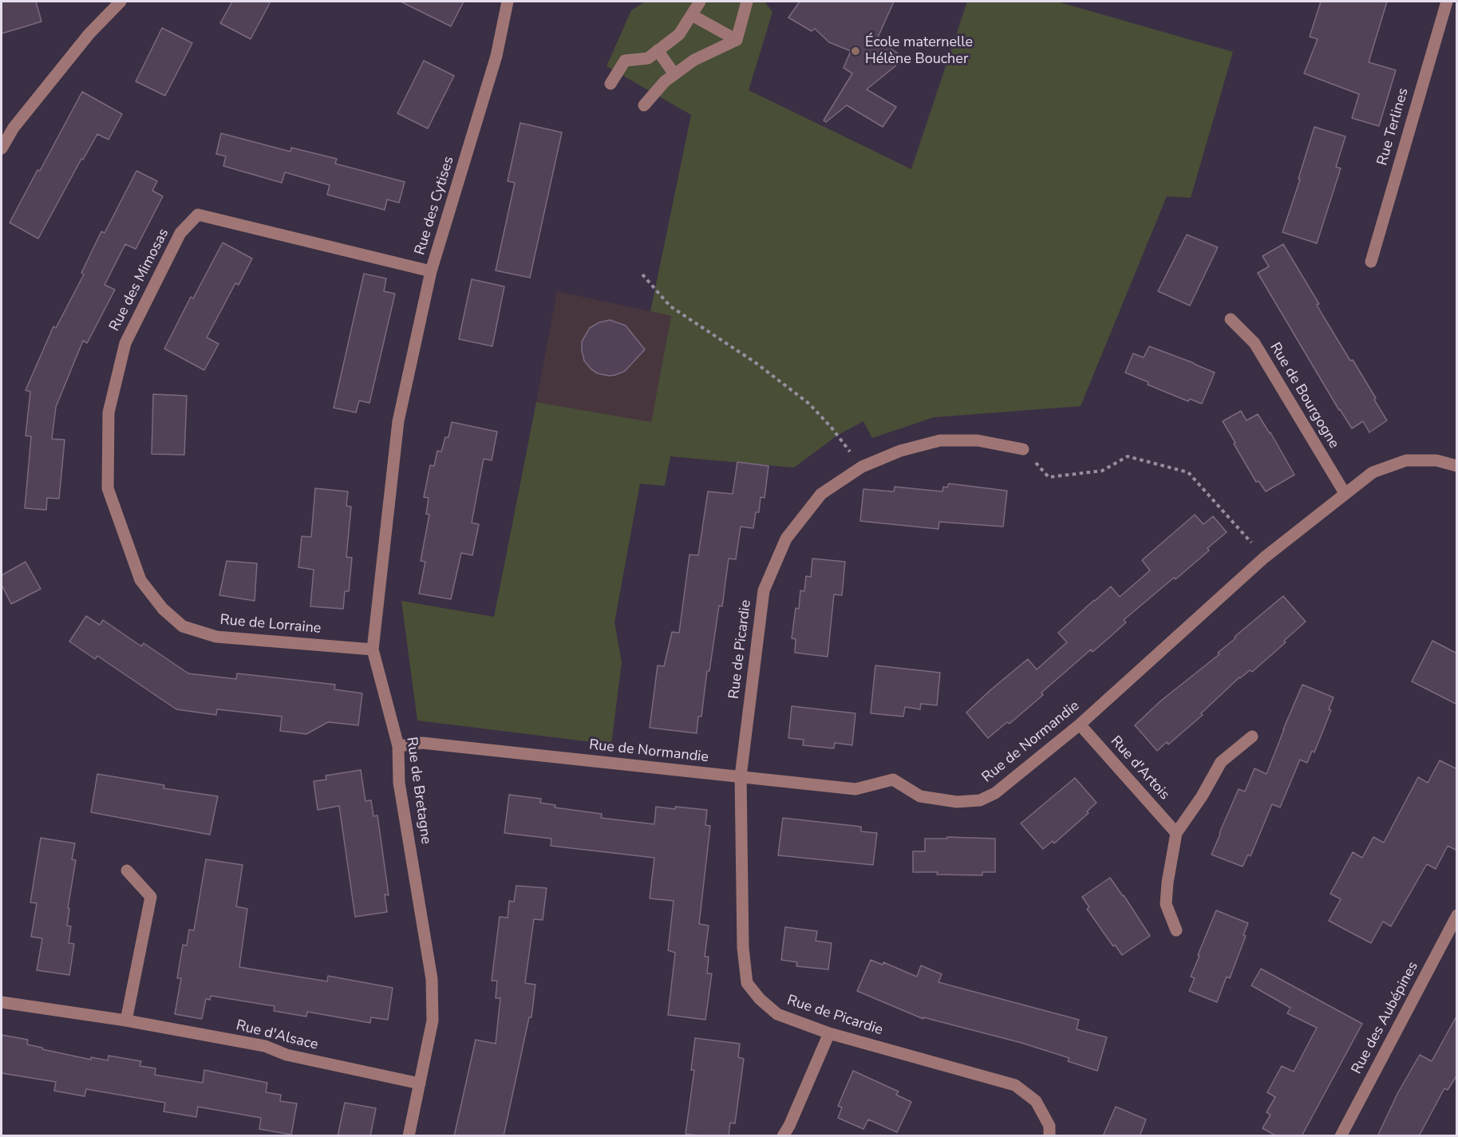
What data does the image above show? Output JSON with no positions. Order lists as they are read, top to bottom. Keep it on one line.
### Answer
{"streets":{"street":["Rue Terlines","Rue des Cytises","Rue des Mimosas","Rue de Bourgogne","Rue de Lorraine","Rue de Picardie","Rue de Normandie","Rue d'Artois","Rue de Bretagne","Rue des Aubépines","Rue d'Alsace"]},"crossings":[["Rue des Cytises","Rue des Mimosas"],["Rue des Cytises","Rue de Bretagne"],["Rue des Mimosas","Rue de Lorraine"],["Rue de Bourgogne","Rue de Normandie"],["Rue de Lorraine","Rue de Bretagne"],["Rue de Picardie","Rue de Normandie"],["Rue de Normandie","Rue d'Artois"],["Rue de Normandie","Rue de Bretagne"],["Rue de Bretagne","Rue d'Alsace"]],"places":["École maternelle Hélène Boucher"]}
